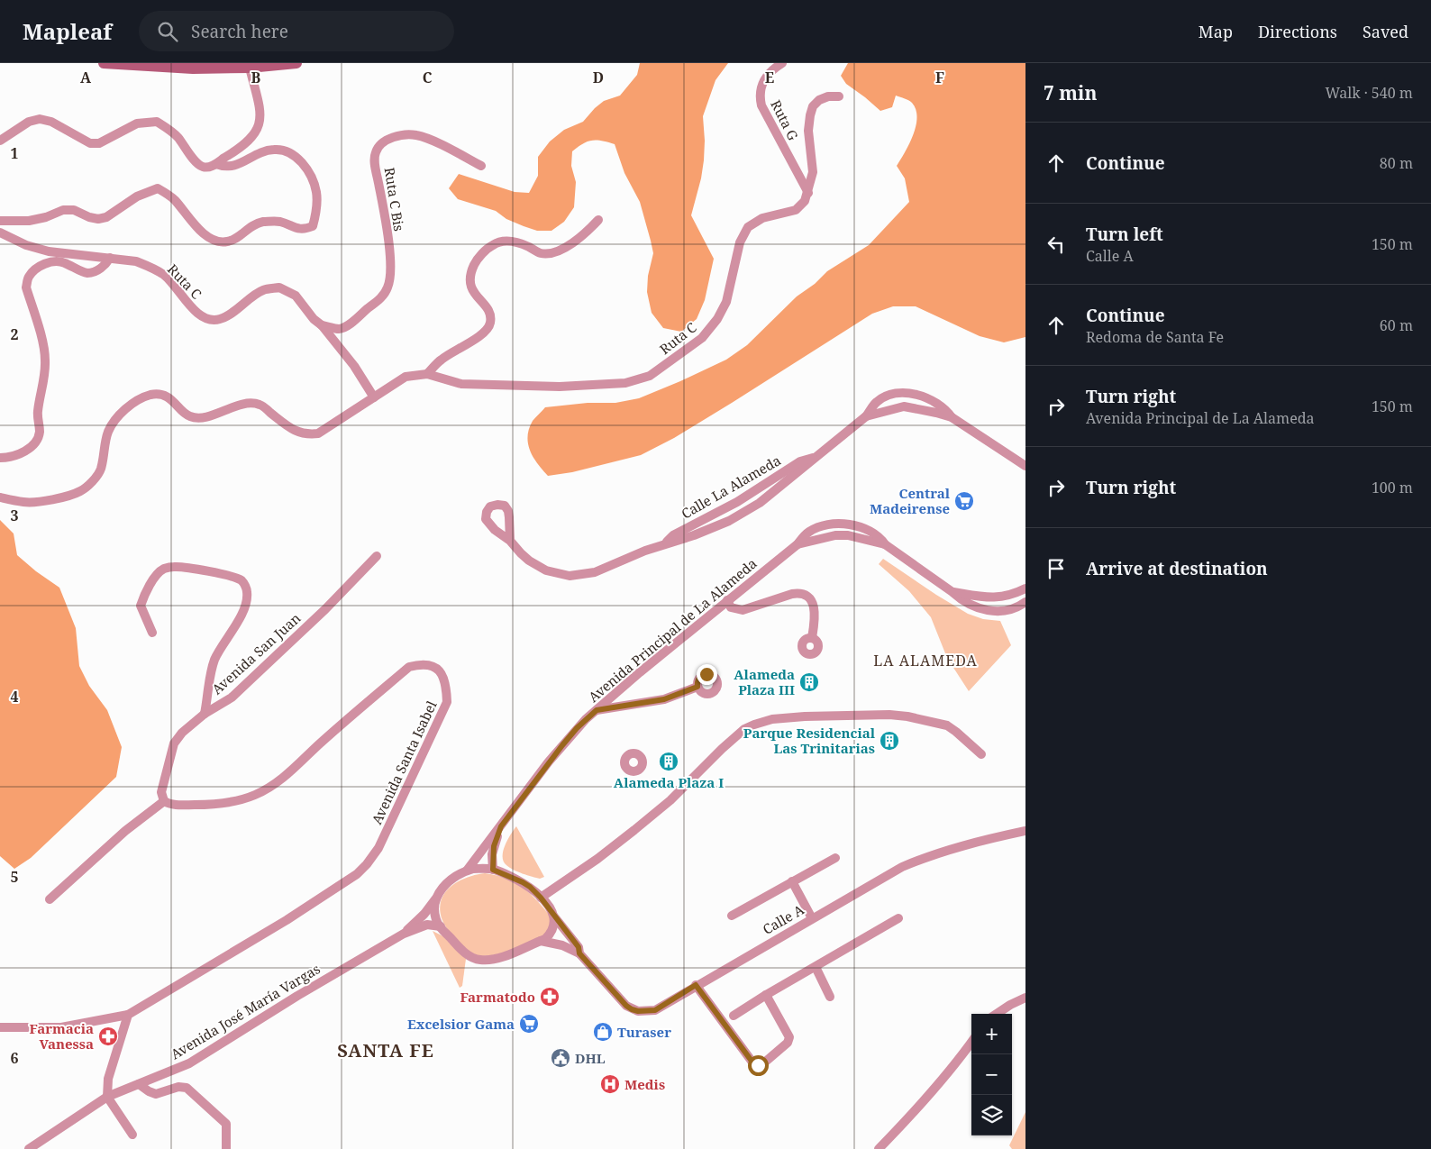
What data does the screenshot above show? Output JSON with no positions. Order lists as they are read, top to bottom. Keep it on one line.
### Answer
{"streets":{"street":["Ruta G","Ruta C Bis","Ruta C","Calle La Alameda","Avenida Principal de La Alameda","Avenida San Juan","Avenida Santa Isabel","Calle A","Avenida José María Vargas"]},"crossings":[["Ruta G","Ruta C"],["Ruta C Bis","Ruta C"],["Avenida Principal de La Alameda","Calle A"],["Avenida Principal de La Alameda","Avenida José María Vargas"],["Avenida San Juan","Avenida Santa Isabel"],["Calle A","Avenida José María Vargas"]],"districts":["LA ALAMEDA","SANTA FE"],"places":{"supermarket":["Central Madeirense","Excelsior Gama"],"building":["Alameda Plaza III","Parque Residencial Las Trinitarias","Alameda Plaza I"],"pharmacy":["Farmatodo","Farmacia Vanessa"],"shop":["Turaser"],"public building":["DHL"],"hospital":["Medis"]},"page":{"header":"Mapleaf","search":"Search here","nav":["Map","Directions","Saved"],"heading":["7 min","Walk · 540 m"],"list":[["Continue","80 m"],["Turn left","Calle A","150 m"],["Continue","Redoma de Santa Fe","60 m"],["Turn right","Avenida Principal de La Alameda","150 m"],["Turn right","100 m"],"Arrive at destination"],"map_buttons":["+","−"]},"grid":{"columns":["A","B","C","D","E","F"],"rows":["1","2","3","4","5","6"]}}
